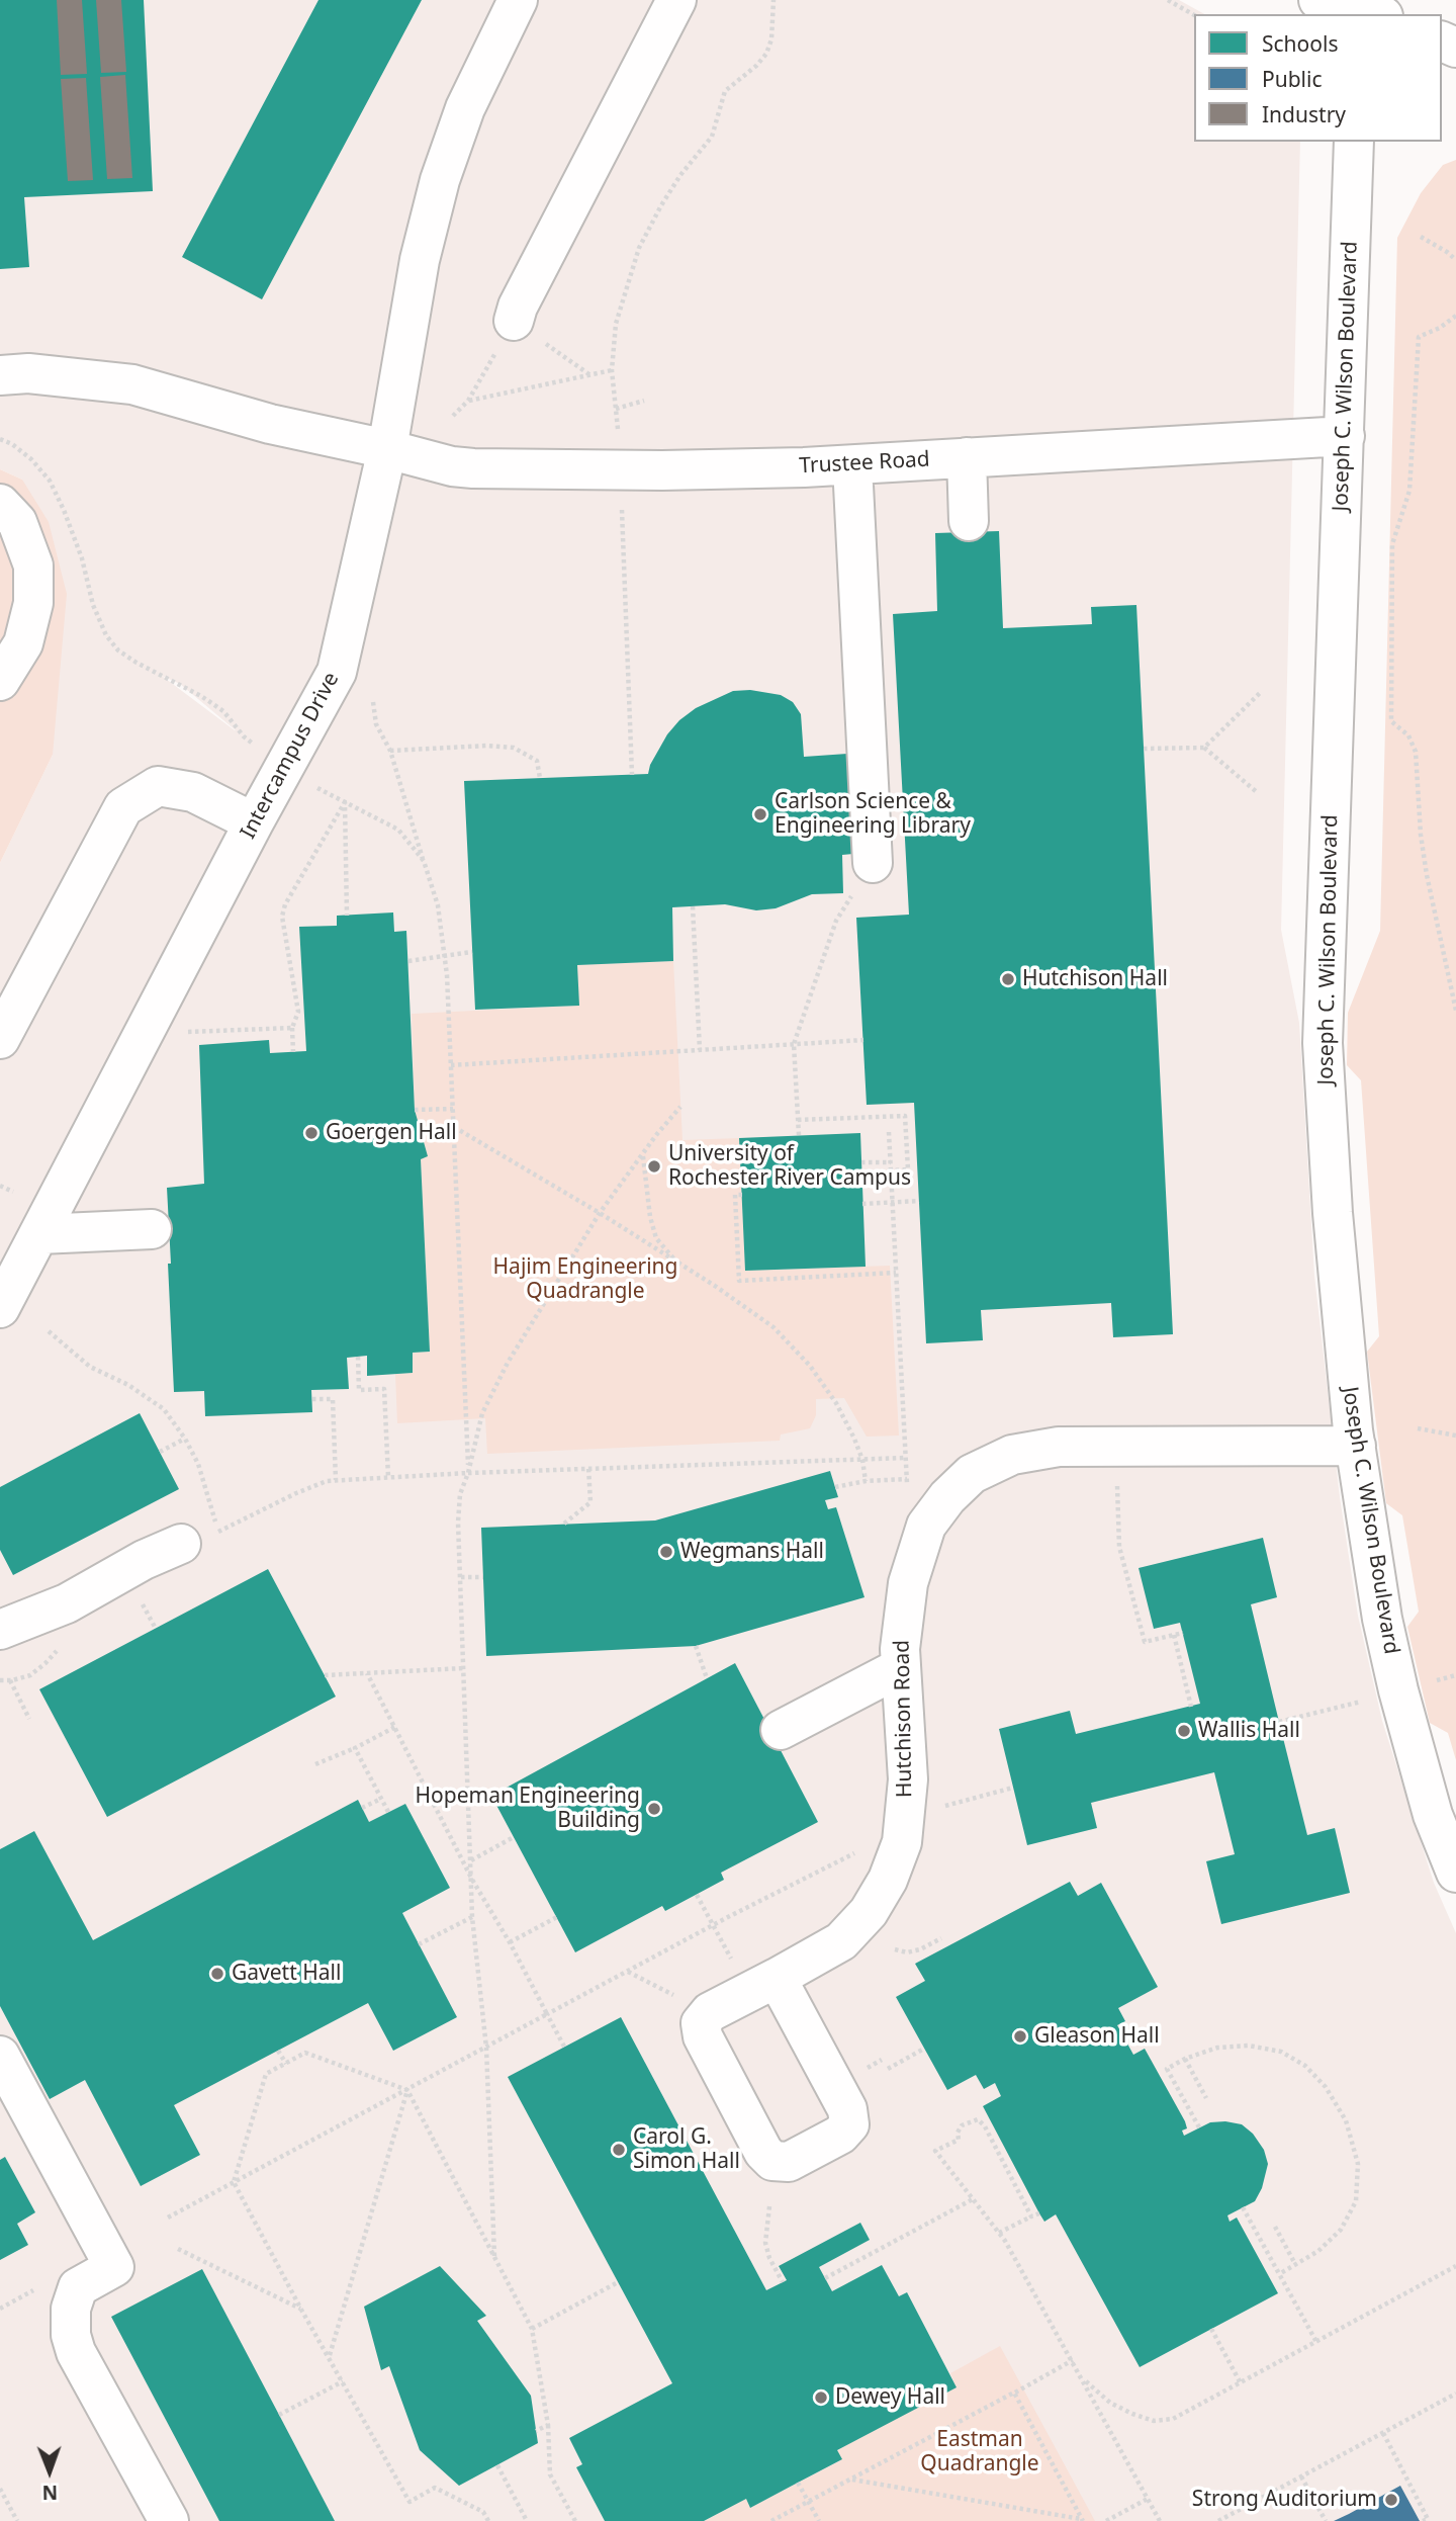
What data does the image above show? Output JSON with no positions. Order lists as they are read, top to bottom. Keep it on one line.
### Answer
{"streets":{"street":["Joseph C. Wilson Boulevard","Trustee Road","Intercampus Drive","Hutchison Road"]},"crossings":[["Joseph C. Wilson Boulevard","Trustee Road"],["Joseph C. Wilson Boulevard","Hutchison Road"],["Trustee Road","Intercampus Drive"]],"parks":["Hajim Engineering Quadrangle","Eastman Quadrangle"],"places":["Carlson Science & Engineering Library","Hutchison Hall","Goergen Hall","University of Rochester River Campus","Wegmans Hall","Wallis Hall","Hopeman Engineering Building","Gavett Hall","Gleason Hall","Carol G. Simon Hall","Dewey Hall","Strong Auditorium"],"legend":["Schools","Public","Industry"],"north":"bottom"}
